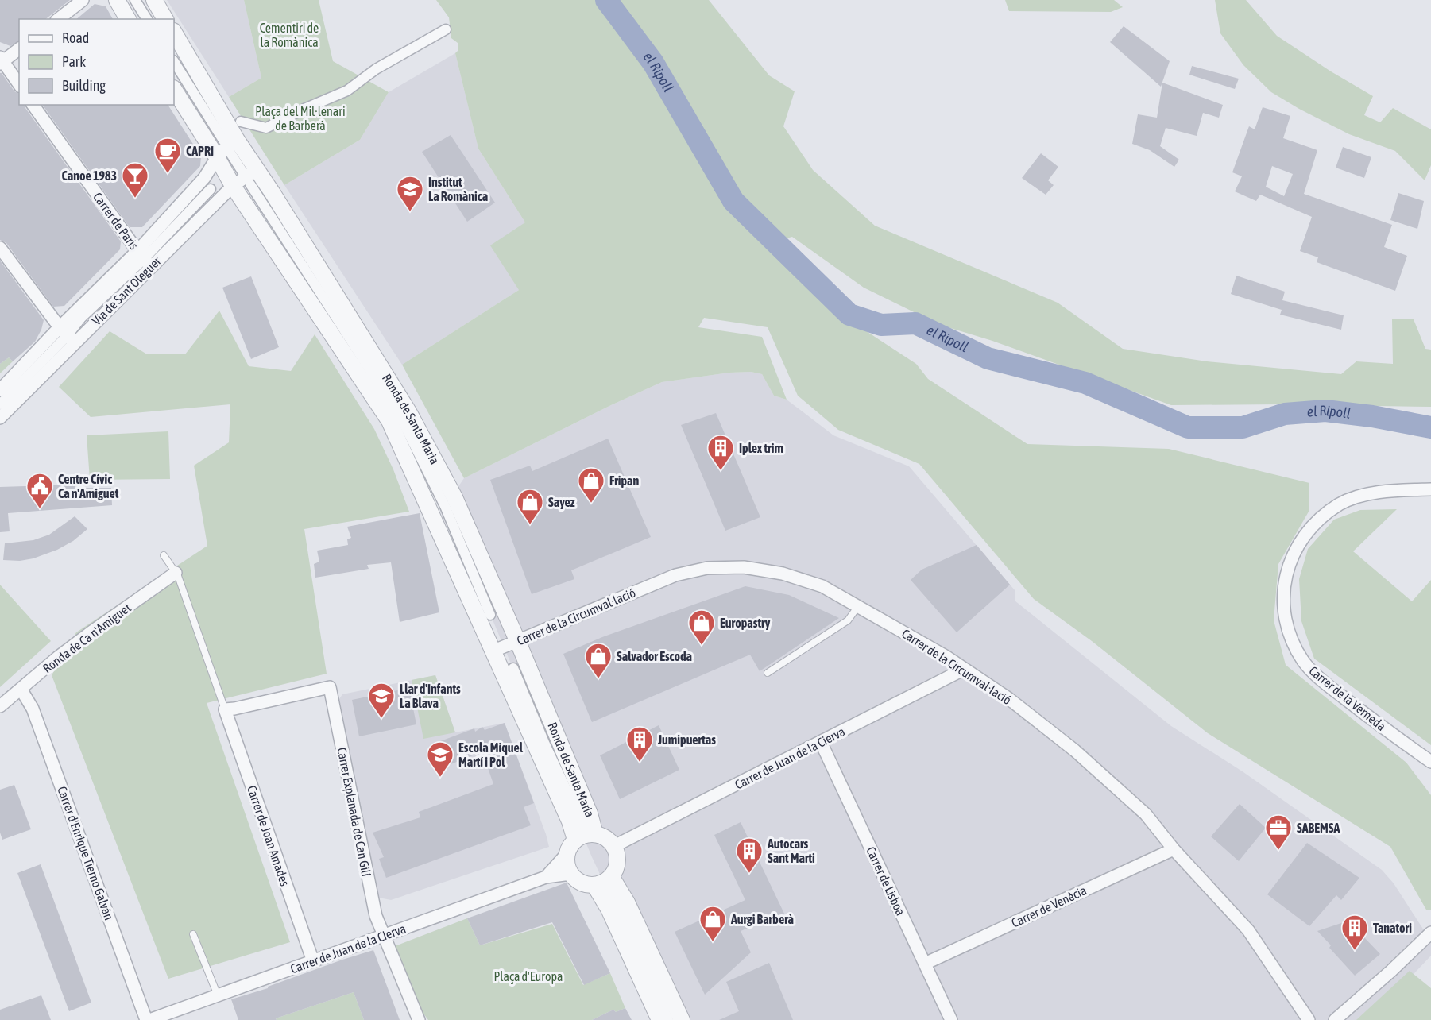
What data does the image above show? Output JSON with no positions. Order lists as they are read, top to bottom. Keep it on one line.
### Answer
{"streets":{"street":["Carrer de París","Via de Sant Oleguer","Ronda de Santa Maria","Carrer de la Circumval·lació","Ronda de Ca n'Amiguet","Carrer de la Verneda","Carrer de Juan de la Cierva","Carrer Explanada de Can Gilí","Carrer de Joan Amades","Carrer d'Enrique Tierno Galván","Carrer de Lisboa","Carrer de Venècia"]},"crossings":[["Carrer de París","Via de Sant Oleguer"],["Via de Sant Oleguer","Ronda de Santa Maria"],["Ronda de Santa Maria","Carrer de la Circumval·lació"],["Ronda de Santa Maria","Carrer de Juan de la Cierva"],["Carrer de la Circumval·lació","Carrer de Juan de la Cierva"],["Carrer de la Circumval·lació","Carrer de Venècia"],["Ronda de Ca n'Amiguet","Carrer d'Enrique Tierno Galván"],["Carrer de Juan de la Cierva","Carrer Explanada de Can Gilí"],["Carrer de Juan de la Cierva","Carrer de Joan Amades"],["Carrer de Juan de la Cierva","Carrer d'Enrique Tierno Galván"],["Carrer de Juan de la Cierva","Carrer de Lisboa"],["Carrer Explanada de Can Gilí","Carrer de Joan Amades"],["Carrer de Lisboa","Carrer de Venècia"]],"water":["el Ripoll"],"parks":["Cementiri de la Romànica","Plaça del Mil·lenari de Barberà","Plaça d'Europa"],"places":{"cafe":["CAPRI"],"bar":["Canoe 1983"],"school or university":["Institut La Romànica","Llar d'Infants La Blava","Escola Miquel Martí i Pol"],"building":["Iplex trim","Jumipuertas","Autocars Sant Marti","Tanatori"],"shop":["Fripan","Sayez","Europastry","Salvador Escoda","Aurgi Barberà"],"public building":["Centre Cívic Ca n'Amiguet"],"office":["SABEMSA"]},"legend":["Road","Park","Building"]}
